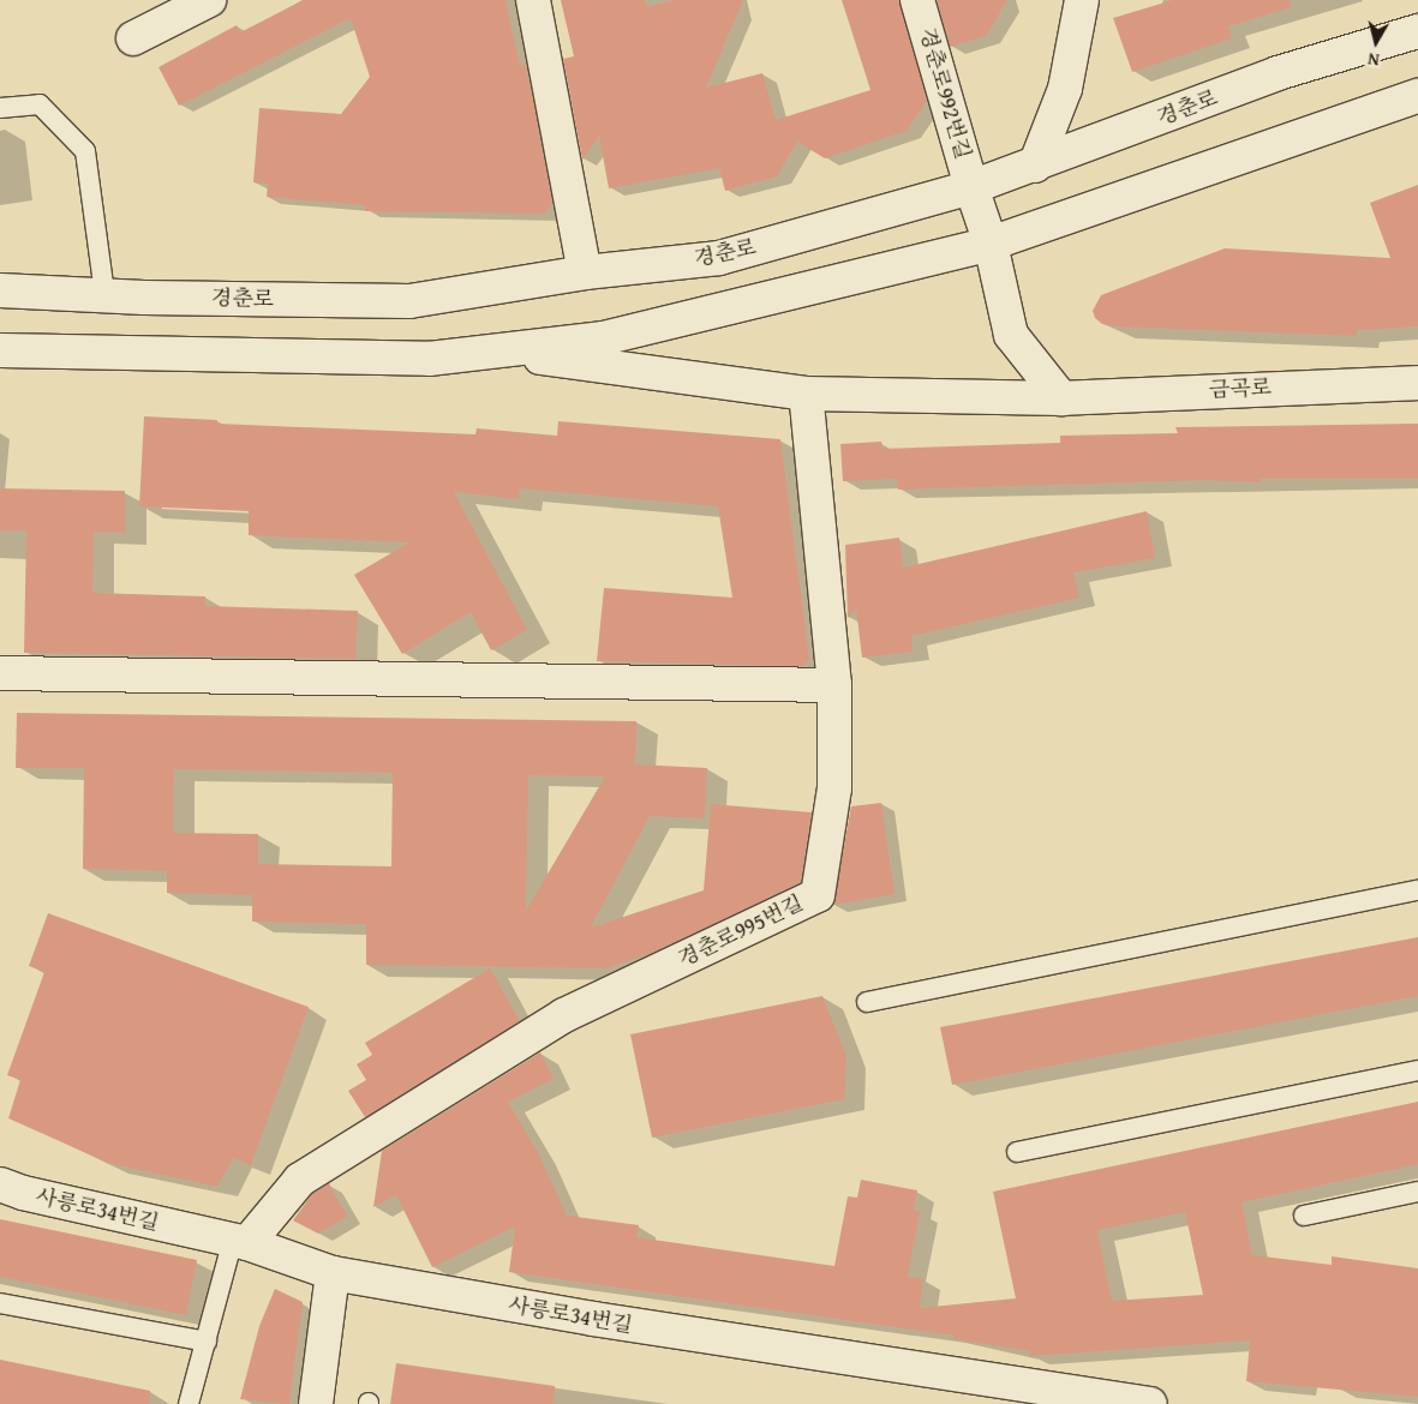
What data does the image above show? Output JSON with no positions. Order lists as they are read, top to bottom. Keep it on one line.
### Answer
{"streets":{"street":["경춘로992번길","경춘로","금곡로","경춘로995번길","사릉로34번길"]},"crossings":[["경춘로992번길","경춘로"],["경춘로992번길","금곡로"],["금곡로","경춘로995번길"],["경춘로995번길","사릉로34번길"]],"north":"bottom"}
